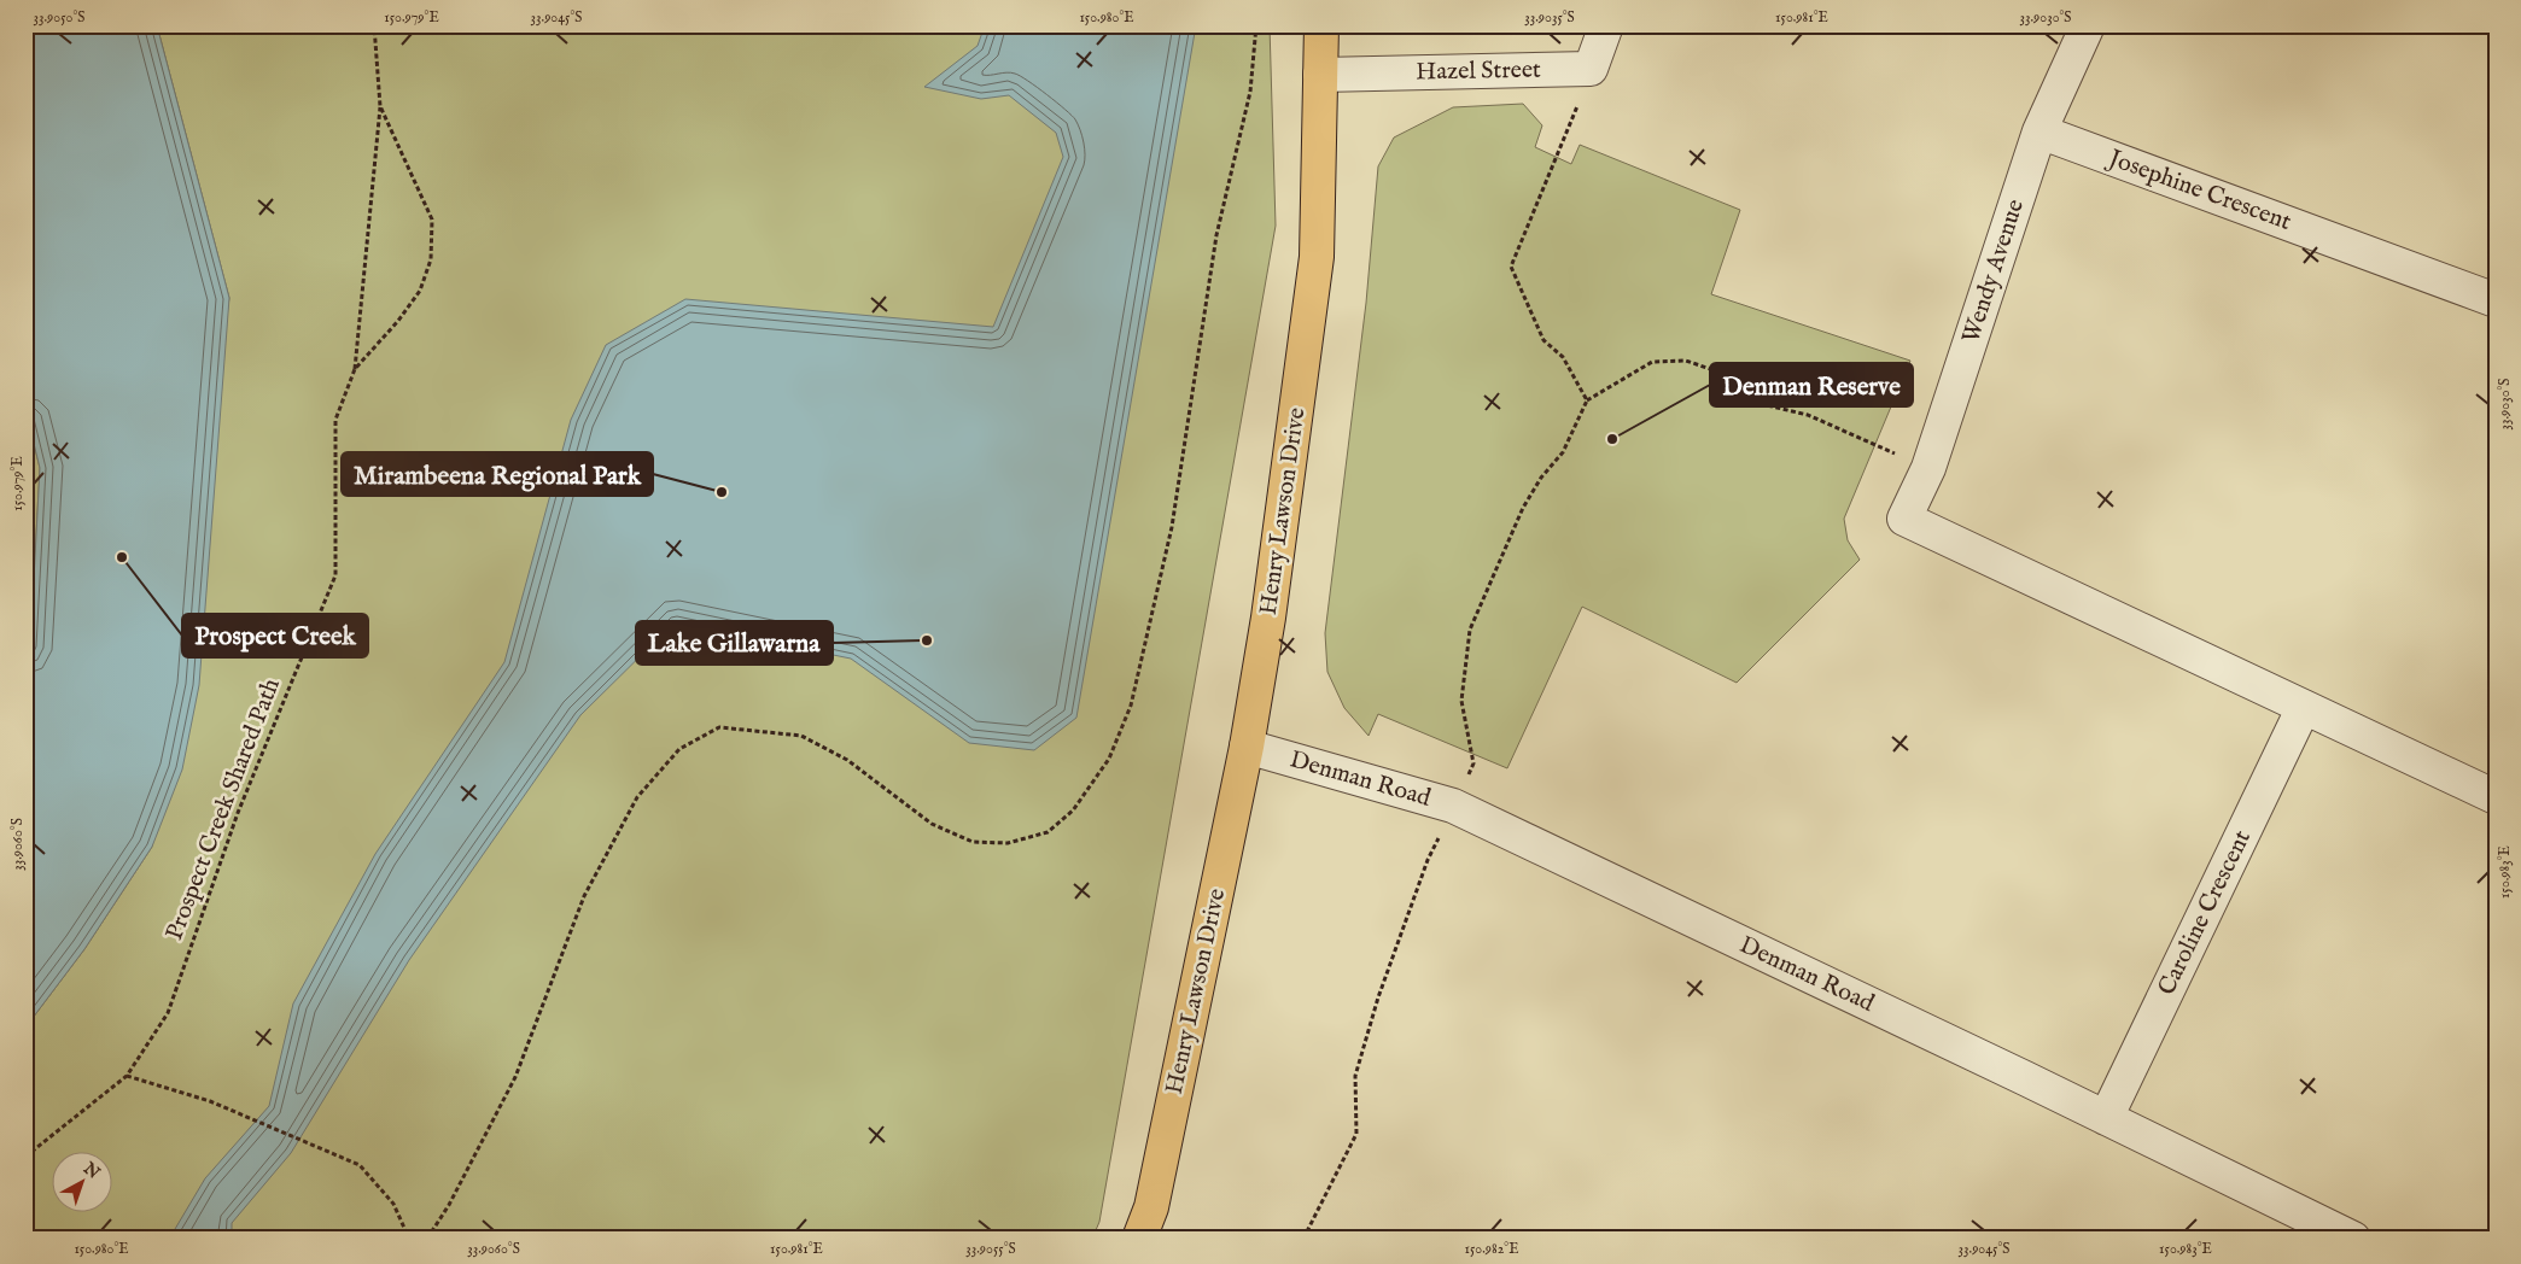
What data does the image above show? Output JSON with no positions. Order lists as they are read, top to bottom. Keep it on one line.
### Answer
{"streets":{"main road":["Henry Lawson Drive"],"street":["Hazel Street","Josephine Crescent","Wendy Avenue","Denman Road","Caroline Crescent"],"path":["Prospect Creek Shared Path"]},"crossings":[["Hazel Street","Henry Lawson Drive"],["Josephine Crescent","Wendy Avenue"],["Wendy Avenue","Caroline Crescent"],["Henry Lawson Drive","Denman Road"],["Denman Road","Caroline Crescent"]],"places":["Denman Reserve","Mirambeena Regional Park","Prospect Creek","Lake Gillawarna"],"north":"top right","coordinates":["33.9050°S","150.979°E","33.9045°S","150.980°E","33.9035°S","150.981°E","33.9030°S","33.9060°S","150.983°E","33.9055°S","150.982°E"]}
